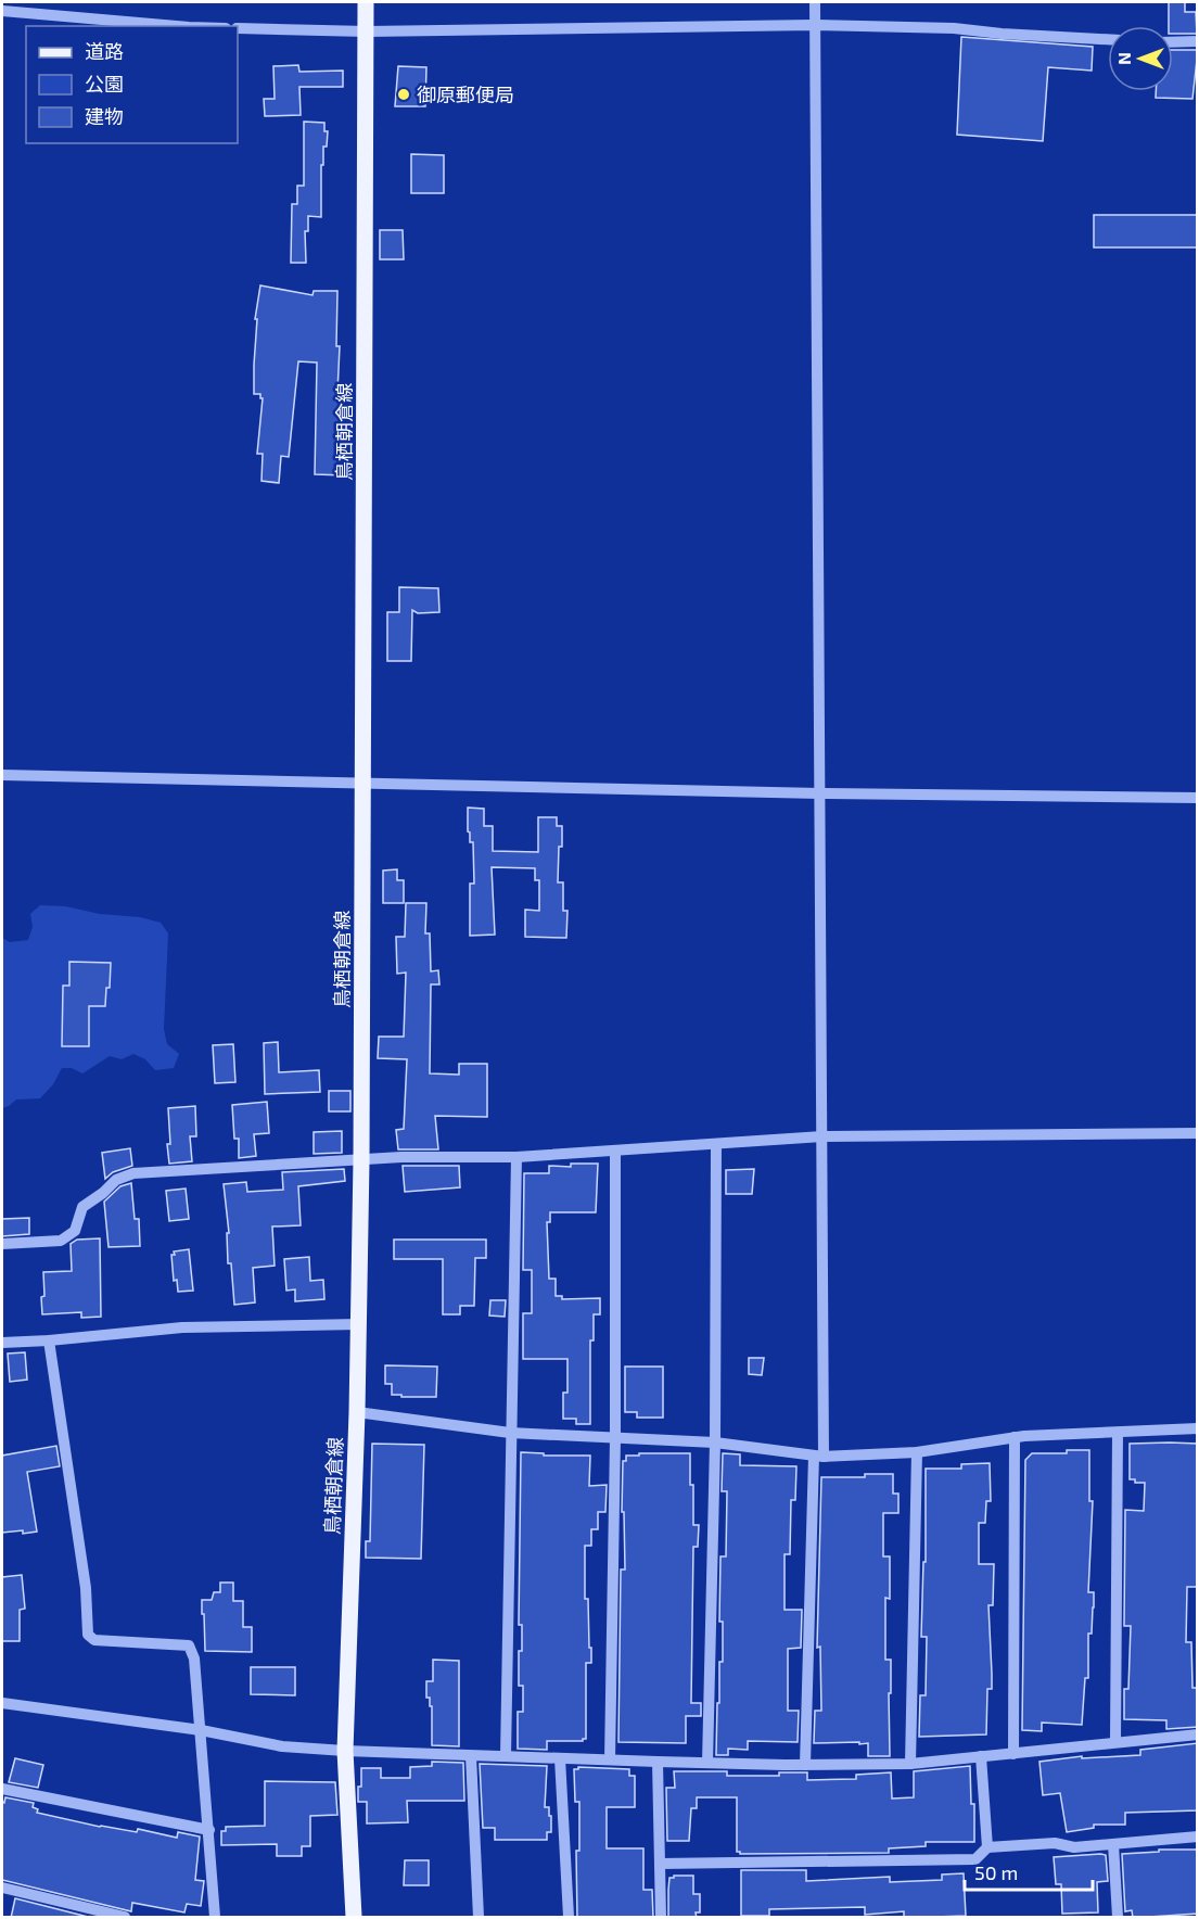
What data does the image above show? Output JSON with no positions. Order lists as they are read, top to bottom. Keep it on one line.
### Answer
{"streets":{"main road":["鳥栖朝倉線"]},"places":["御原郵便局"],"legend":["道路","公園","建物"],"scale_bar":"50 m","north":"left"}
